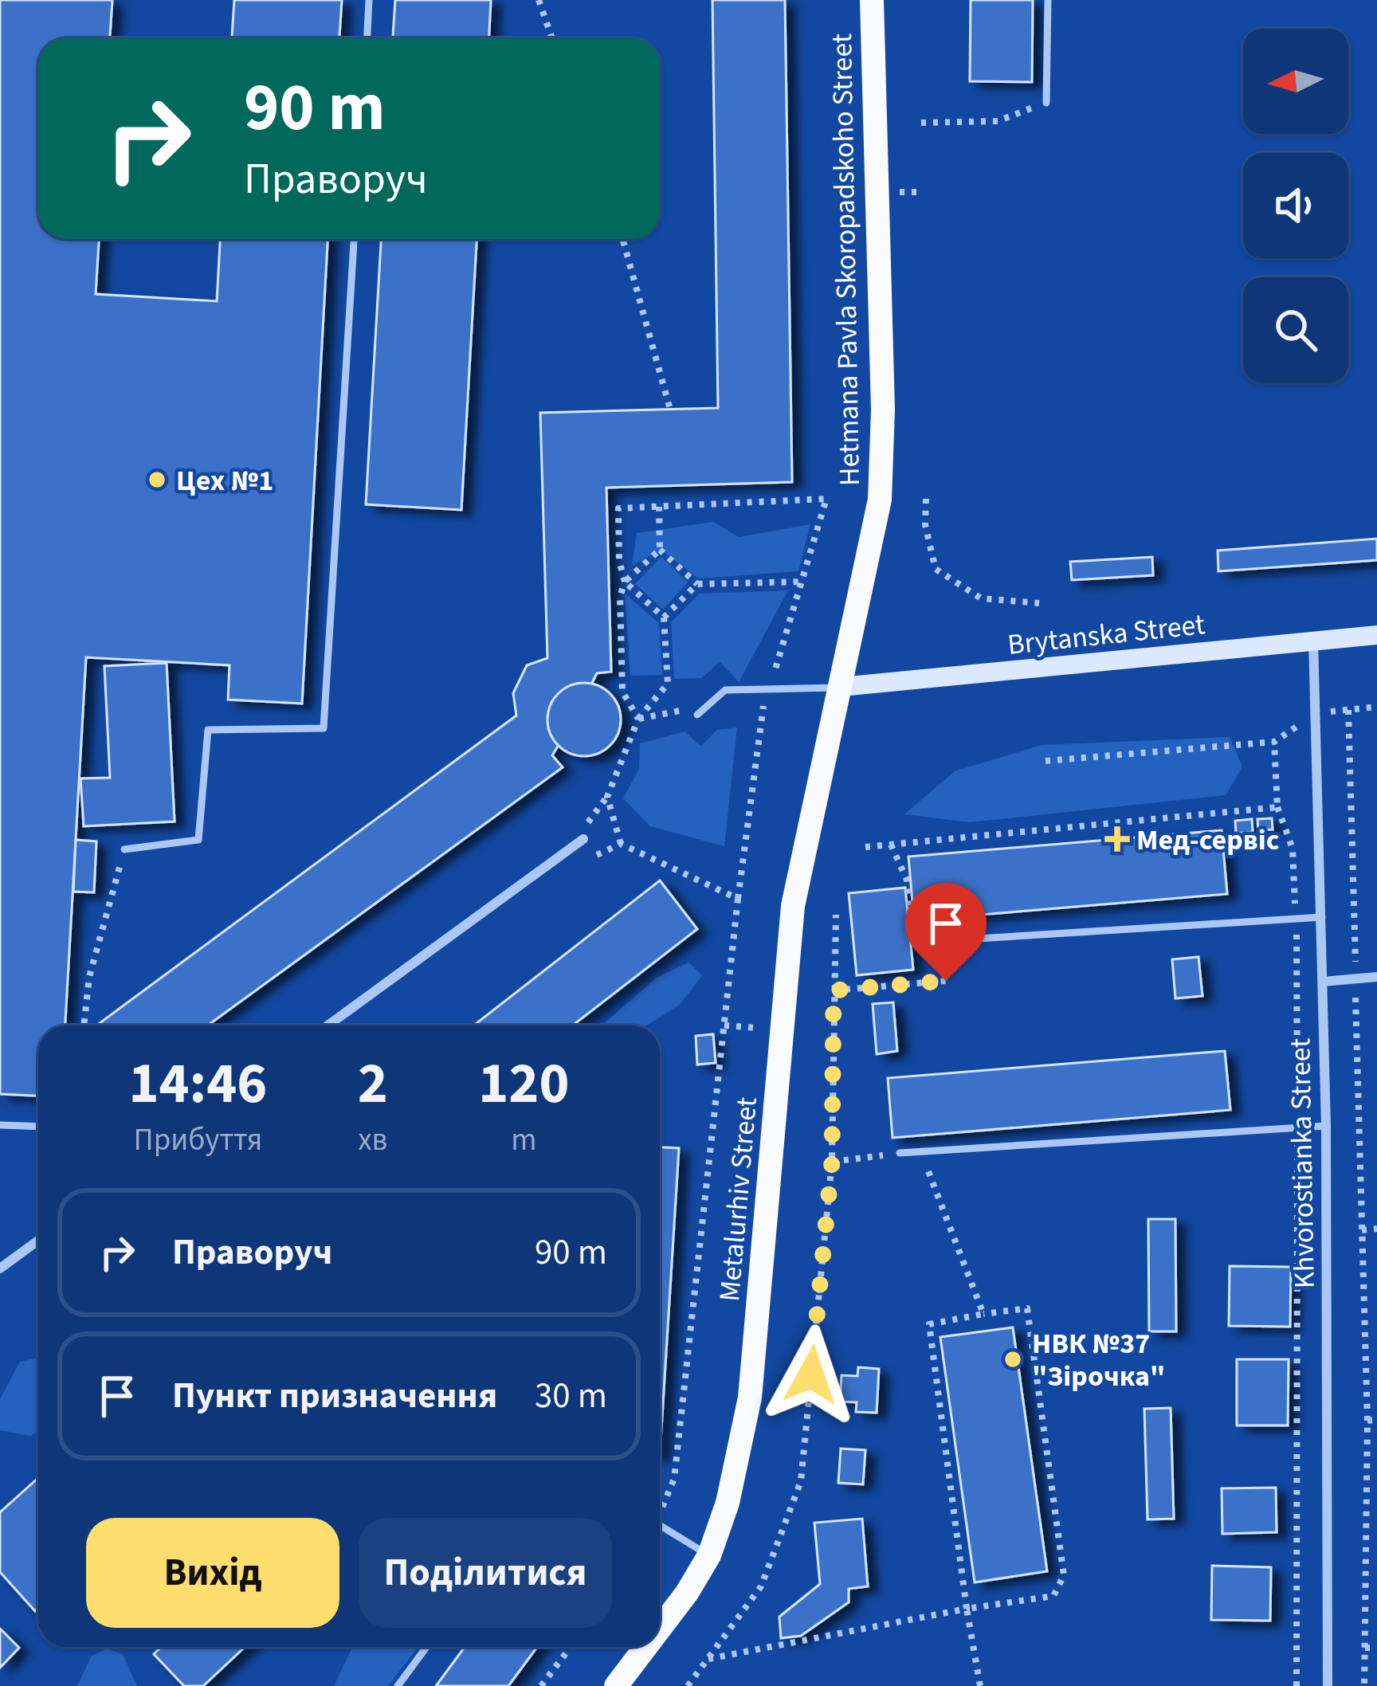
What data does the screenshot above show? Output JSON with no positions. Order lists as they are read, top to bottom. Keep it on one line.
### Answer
{"streets":{"main road":["Hetmana Pavla Skoropadskoho Street","Brytanska Street","Metalurhiv Street"],"street":["Khvorostianka Street"]},"crossings":[["Hetmana Pavla Skoropadskoho Street","Brytanska Street"],["Hetmana Pavla Skoropadskoho Street","Metalurhiv Street"],["Brytanska Street","Khvorostianka Street"],["Brytanska Street","Metalurhiv Street"]],"places":{"other":["Цех №1","НВК №37 \"Зірочка\""],"health":["Мед-сервіс"]},"north":"left","page":{"turn":["90 m","Праворуч"],"eta":["14:46","Прибуття","2","хв","120","m"],"list":[{"name":"Праворуч","value":"90 m"},{"name":"Пункт призначення","value":"30 m"}],"buttons":["Вихід","Поділитися"]}}
